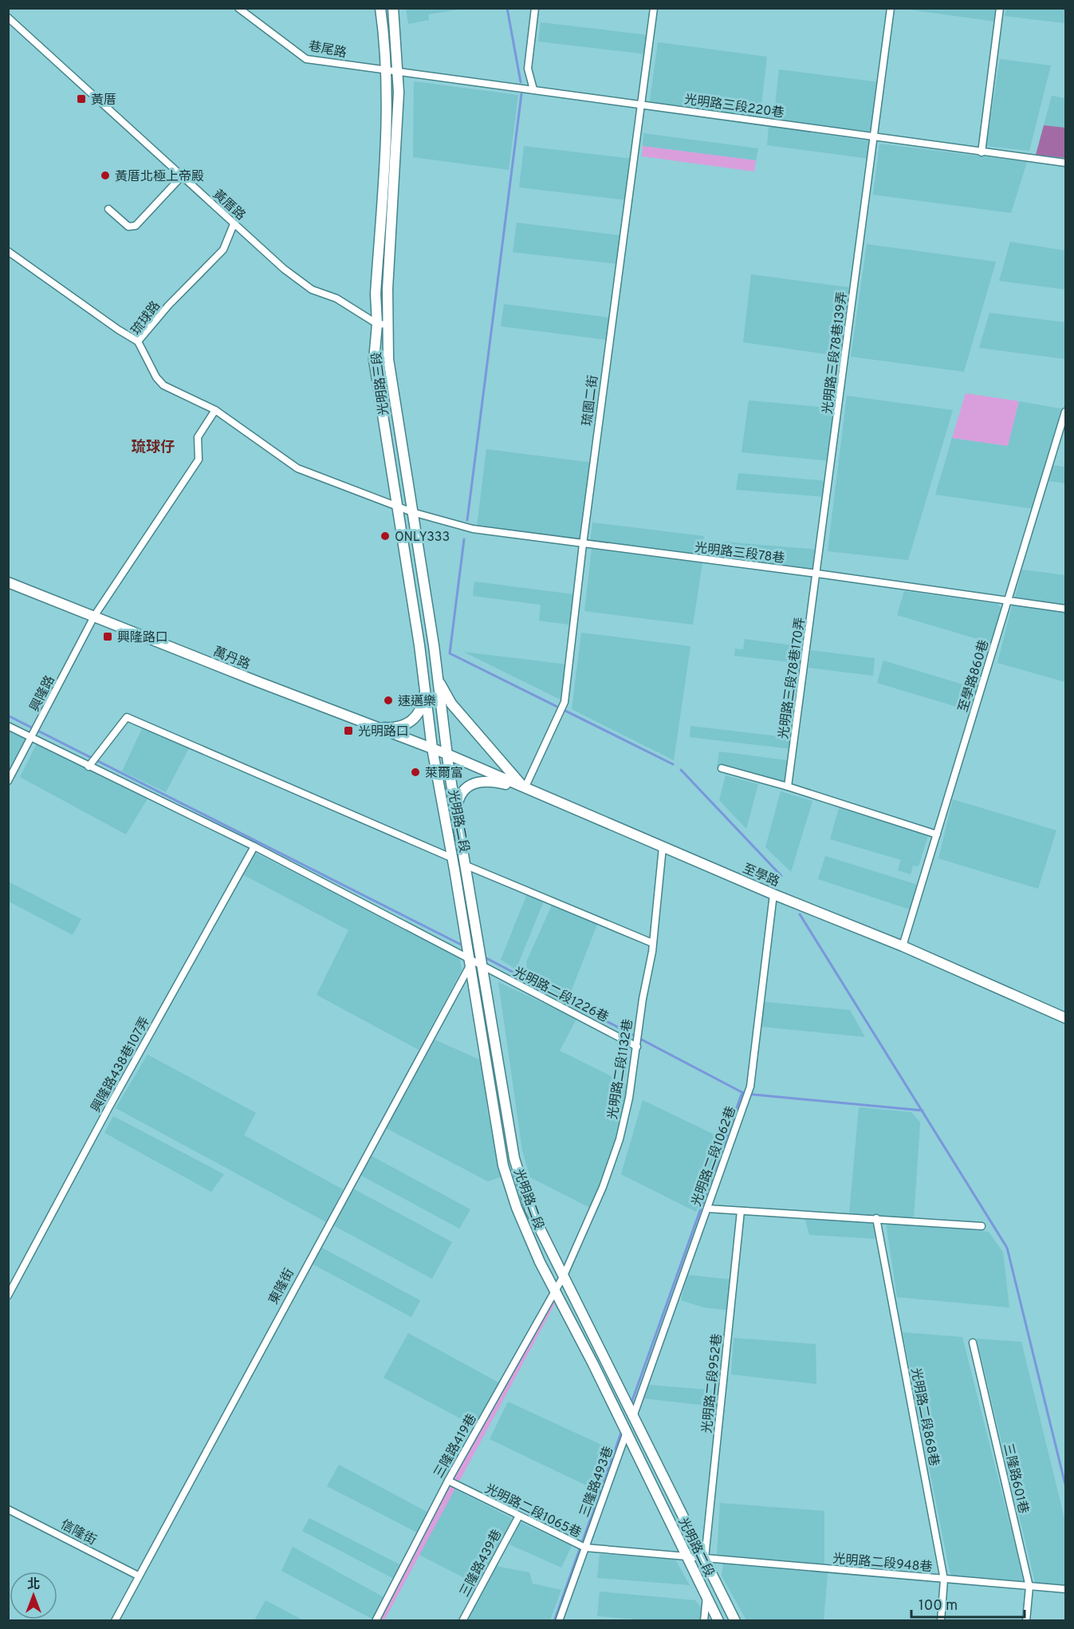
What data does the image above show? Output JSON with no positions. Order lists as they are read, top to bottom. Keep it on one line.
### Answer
{"streets":{"street":["巷尾路","光明路三段220巷","黃厝路","琉球路","光明路三段78巷139弄","光明路三段","琉園二街","光明路三段78巷","萬丹路","至學路860巷","光明路三段78巷170弄","興隆路","光明路二段","至學路","光明路二段1226巷","興隆路438巷107弄","光明路二段1132巷","光明路二段1062巷","東隆街","光明路二段952巷","光明路二段868巷","三隆路419巷","三隆路601巷","三隆路493巷","光明路二段1065巷","信隆街","光明路二段948巷","三隆路439巷"]},"crossings":[["巷尾路","光明路三段220巷"],["巷尾路","光明路三段"],["光明路三段220巷","光明路三段78巷139弄"],["光明路三段220巷","光明路三段"],["光明路三段220巷","琉園二街"],["黃厝路","琉球路"],["黃厝路","光明路三段"],["琉球路","光明路三段"],["琉球路","光明路三段78巷"],["光明路三段78巷139弄","光明路三段78巷"],["光明路三段78巷139弄","光明路三段78巷170弄"],["光明路三段","光明路三段78巷"],["光明路三段","萬丹路"],["光明路三段","光明路二段"],["光明路三段","至學路"],["琉園二街","光明路三段78巷"],["琉園二街","至學路"],["光明路三段78巷","至學路860巷"],["光明路三段78巷","光明路三段78巷170弄"],["萬丹路","興隆路"],["萬丹路","光明路二段"],["萬丹路","至學路"],["至學路860巷","至學路"],["興隆路","光明路二段1226巷"],["光明路二段","至學路"],["光明路二段","光明路二段1226巷"],["光明路二段","光明路二段1132巷"],["光明路二段","光明路二段1062巷"],["光明路二段","東隆街"],["光明路二段","光明路二段952巷"],["光明路二段","三隆路419巷"],["光明路二段","三隆路493巷"],["光明路二段","光明路二段1065巷"],["光明路二段","光明路二段948巷"],["至學路","光明路二段1132巷"],["至學路","光明路二段1062巷"],["光明路二段1226巷","興隆路438巷107弄"],["光明路二段1226巷","光明路二段1132巷"],["光明路二段1226巷","東隆街"],["光明路二段1132巷","三隆路419巷"],["東隆街","信隆街"],["光明路二段952巷","光明路二段1065巷"],["光明路二段952巷","光明路二段948巷"],["光明路二段868巷","光明路二段948巷"],["三隆路419巷","光明路二段1065巷"],["三隆路601巷","光明路二段948巷"],["三隆路493巷","光明路二段1065巷"],["光明路二段1065巷","光明路二段948巷"],["光明路二段1065巷","三隆路439巷"]],"districts":["琉球仔"],"places":{"transit":["黃厝","興隆路口","光明路口"],"other":["黃厝北極上帝殿","ONLY333","速邁樂","萊爾富"]},"scale_bar":"100 m","north":"top"}
